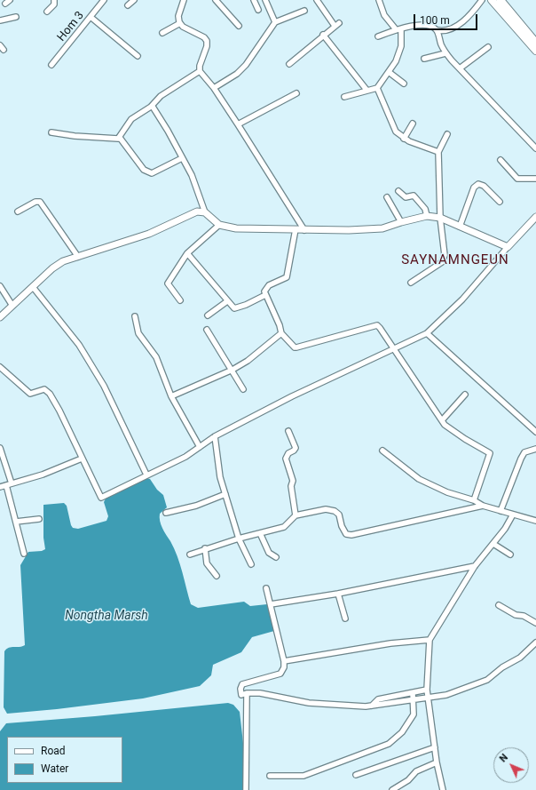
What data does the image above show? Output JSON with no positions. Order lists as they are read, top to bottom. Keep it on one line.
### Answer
{"streets":{"street":["Hom 3"]},"districts":["SAYNAMNGEUN"],"water":["Nongtha Marsh"],"legend":["Road","Water"],"scale_bar":"100 m","north":"top left"}
